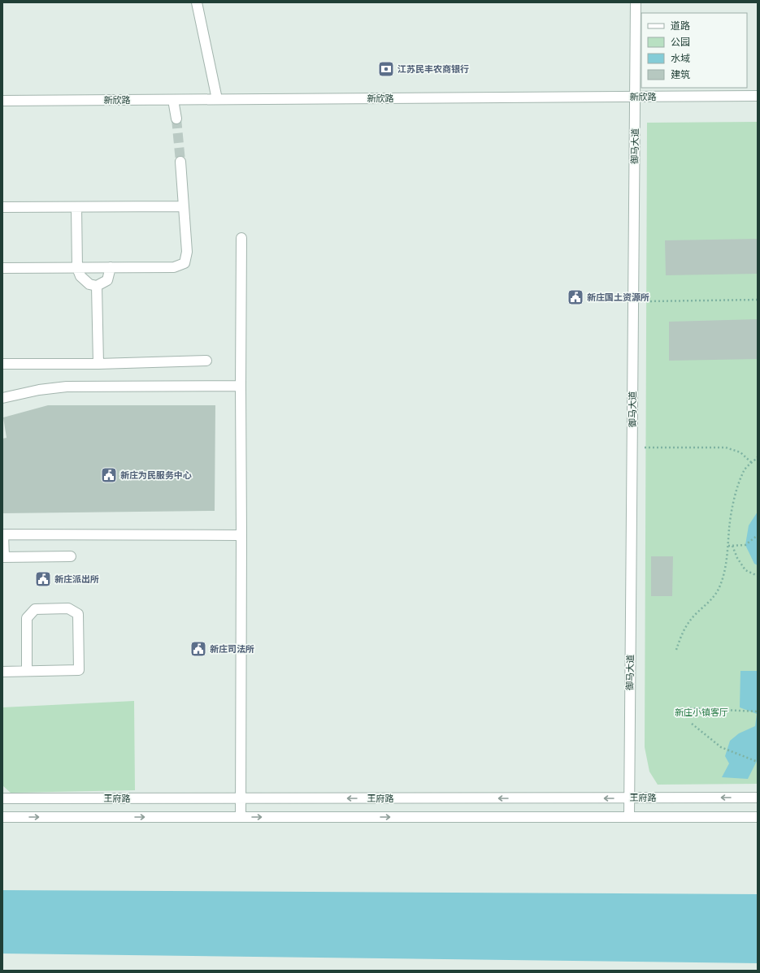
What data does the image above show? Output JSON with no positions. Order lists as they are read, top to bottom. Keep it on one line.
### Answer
{"streets":{"street":["新欣路","御马大道","王府路"]},"crossings":[["新欣路","御马大道"],["御马大道","王府路"]],"parks":["新庄小镇客厅"],"places":{"bank":["江苏民丰农商银行"],"public building":["新庄国土资源所","新庄为民服务中心","新庄派出所","新庄司法所"]},"legend":["道路","公园","水域","建筑"]}
